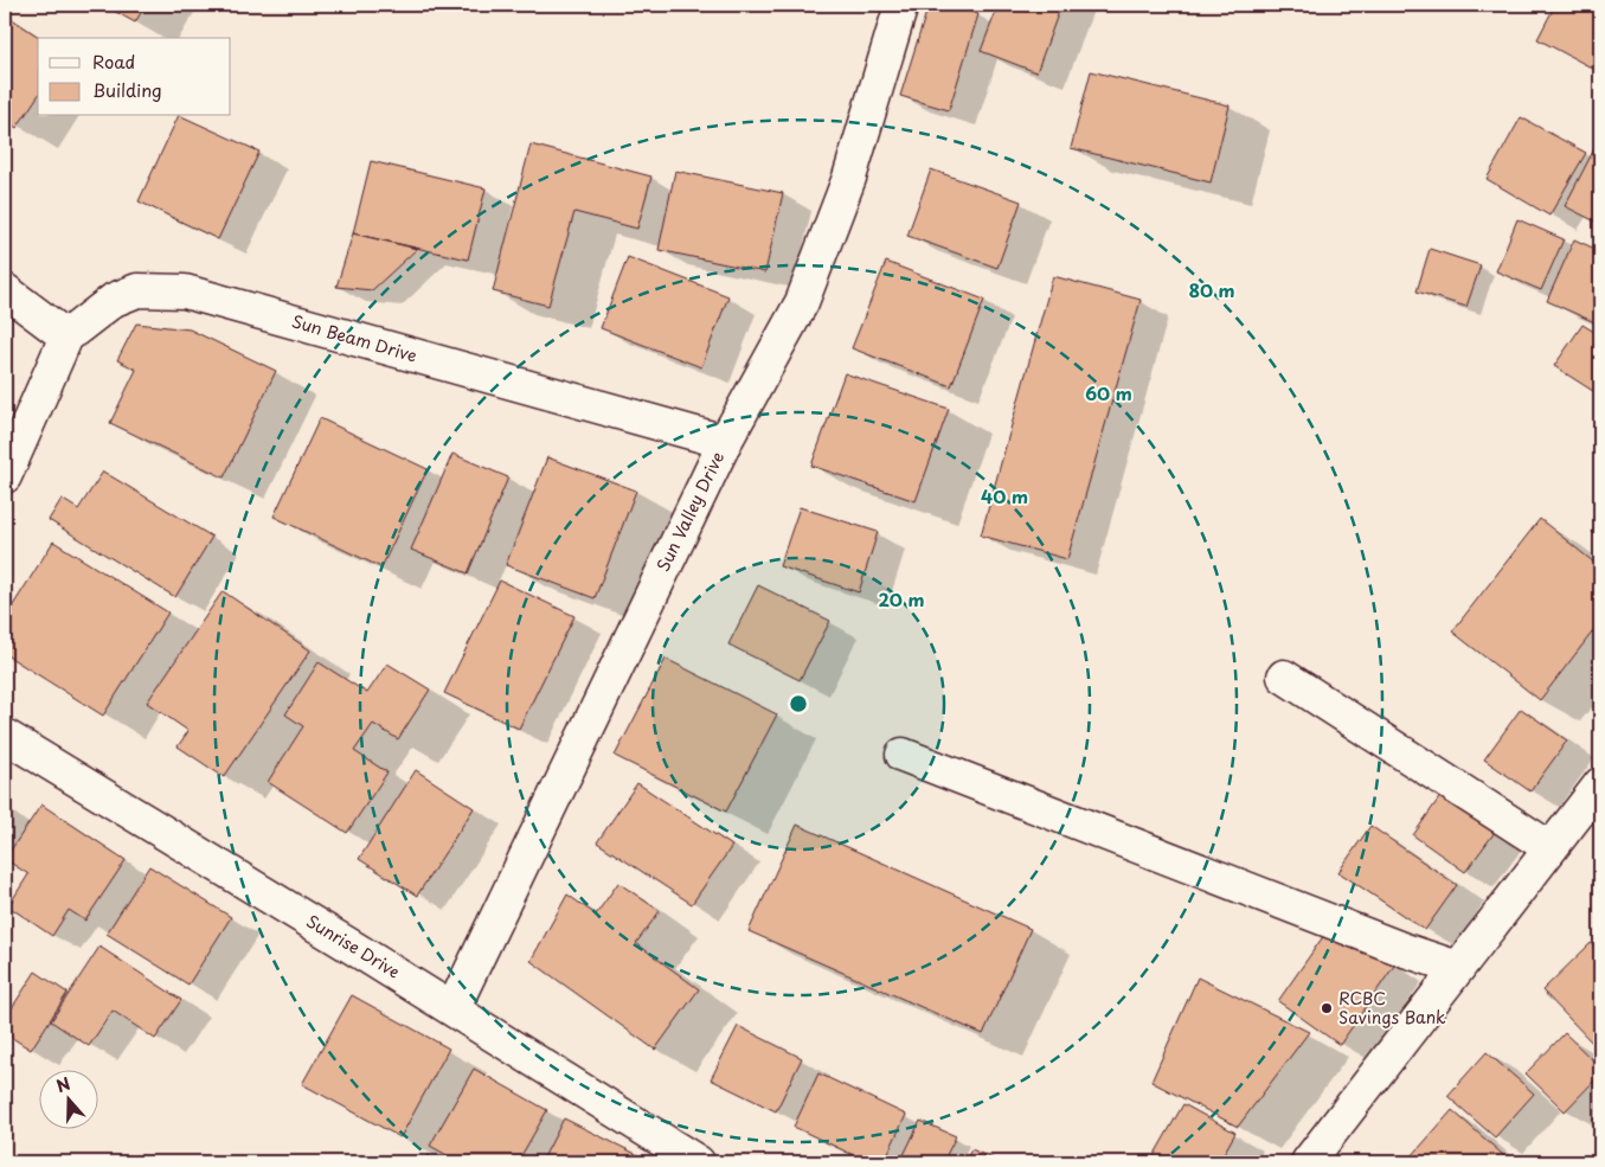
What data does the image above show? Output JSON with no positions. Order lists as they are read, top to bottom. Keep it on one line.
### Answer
{"streets":{"street":["Sun Beam Drive","Sun Valley Drive","Sunrise Drive"]},"crossings":[["Sun Beam Drive","Sun Valley Drive"],["Sun Valley Drive","Sunrise Drive"]],"places":["RCBC Savings Bank"],"legend":["Road","Building"],"north":"top","rings":["80 m","60 m","40 m","20 m"]}
